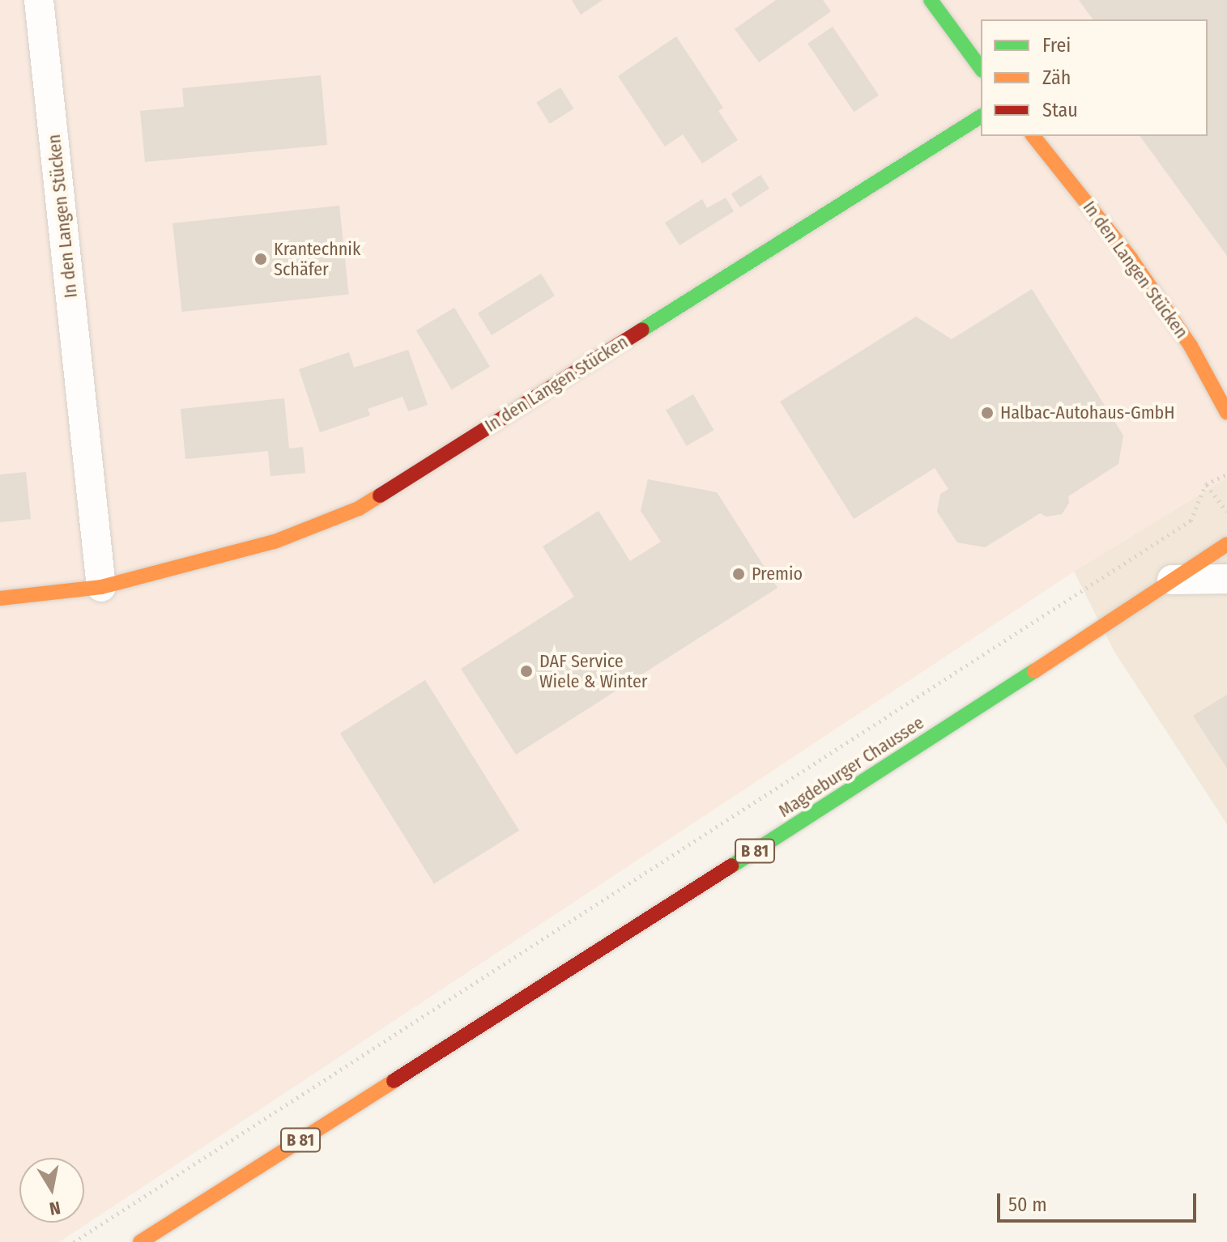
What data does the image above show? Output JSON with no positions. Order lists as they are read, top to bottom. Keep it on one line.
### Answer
{"streets":{"street":["In den Langen Stücken","Magdeburger Chaussee","B 81"]},"places":["Krantechnik Schäfer","Halbac-Autohaus-GmbH","Premio","DAF Service Wiele & Winter"],"legend":["Frei","Zäh","Stau"],"scale_bar":"50 m","north":"bottom"}
